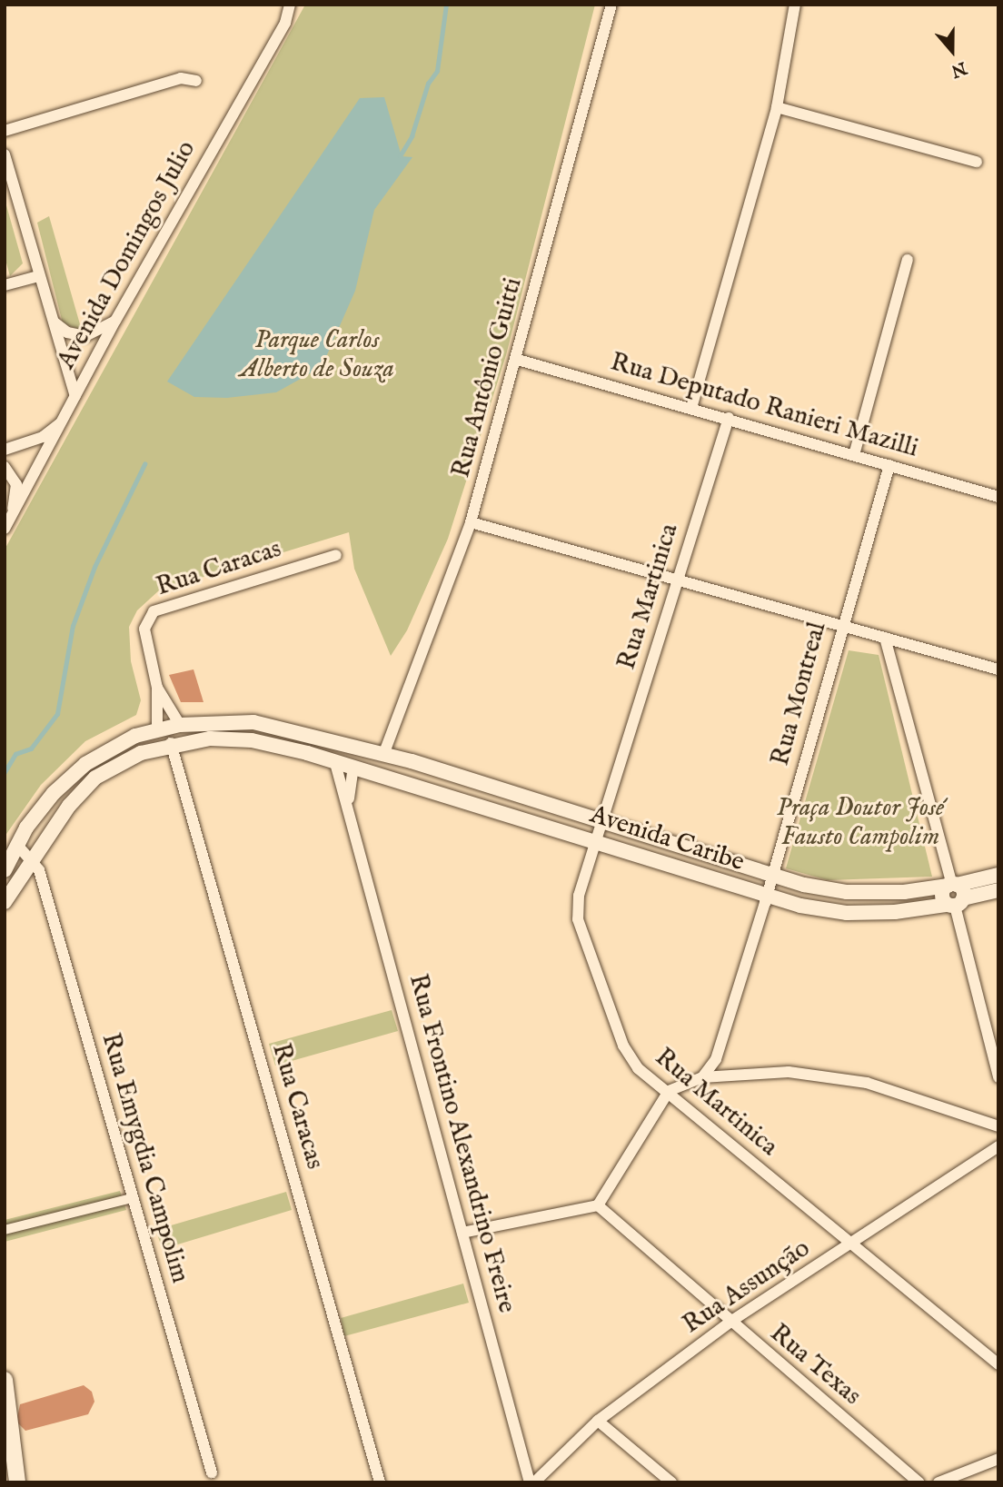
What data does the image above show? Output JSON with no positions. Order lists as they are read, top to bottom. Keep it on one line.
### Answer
{"streets":{"street":["Avenida Domingos Julio","Rua Antônio Guitti","Rua Deputado Ranieri Mazilli","Rua Caracas","Rua Martinica","Rua Montreal","Avenida Caribe","Rua Frontino Alexandrino Freire","Rua Emygdia Campolim","Rua Assunção","Rua Texas"]},"crossings":[["Rua Antônio Guitti","Rua Deputado Ranieri Mazilli"],["Rua Antônio Guitti","Avenida Caribe"],["Rua Deputado Ranieri Mazilli","Rua Martinica"],["Rua Deputado Ranieri Mazilli","Rua Montreal"],["Rua Caracas","Avenida Caribe"],["Rua Martinica","Avenida Caribe"],["Rua Martinica","Rua Assunção"],["Rua Montreal","Avenida Caribe"],["Avenida Caribe","Rua Frontino Alexandrino Freire"],["Avenida Caribe","Rua Emygdia Campolim"],["Rua Frontino Alexandrino Freire","Rua Assunção"],["Rua Assunção","Rua Texas"]],"parks":["Parque Carlos Alberto de Souza","Praça Doutor José Fausto Campolim"],"north":"bottom"}
